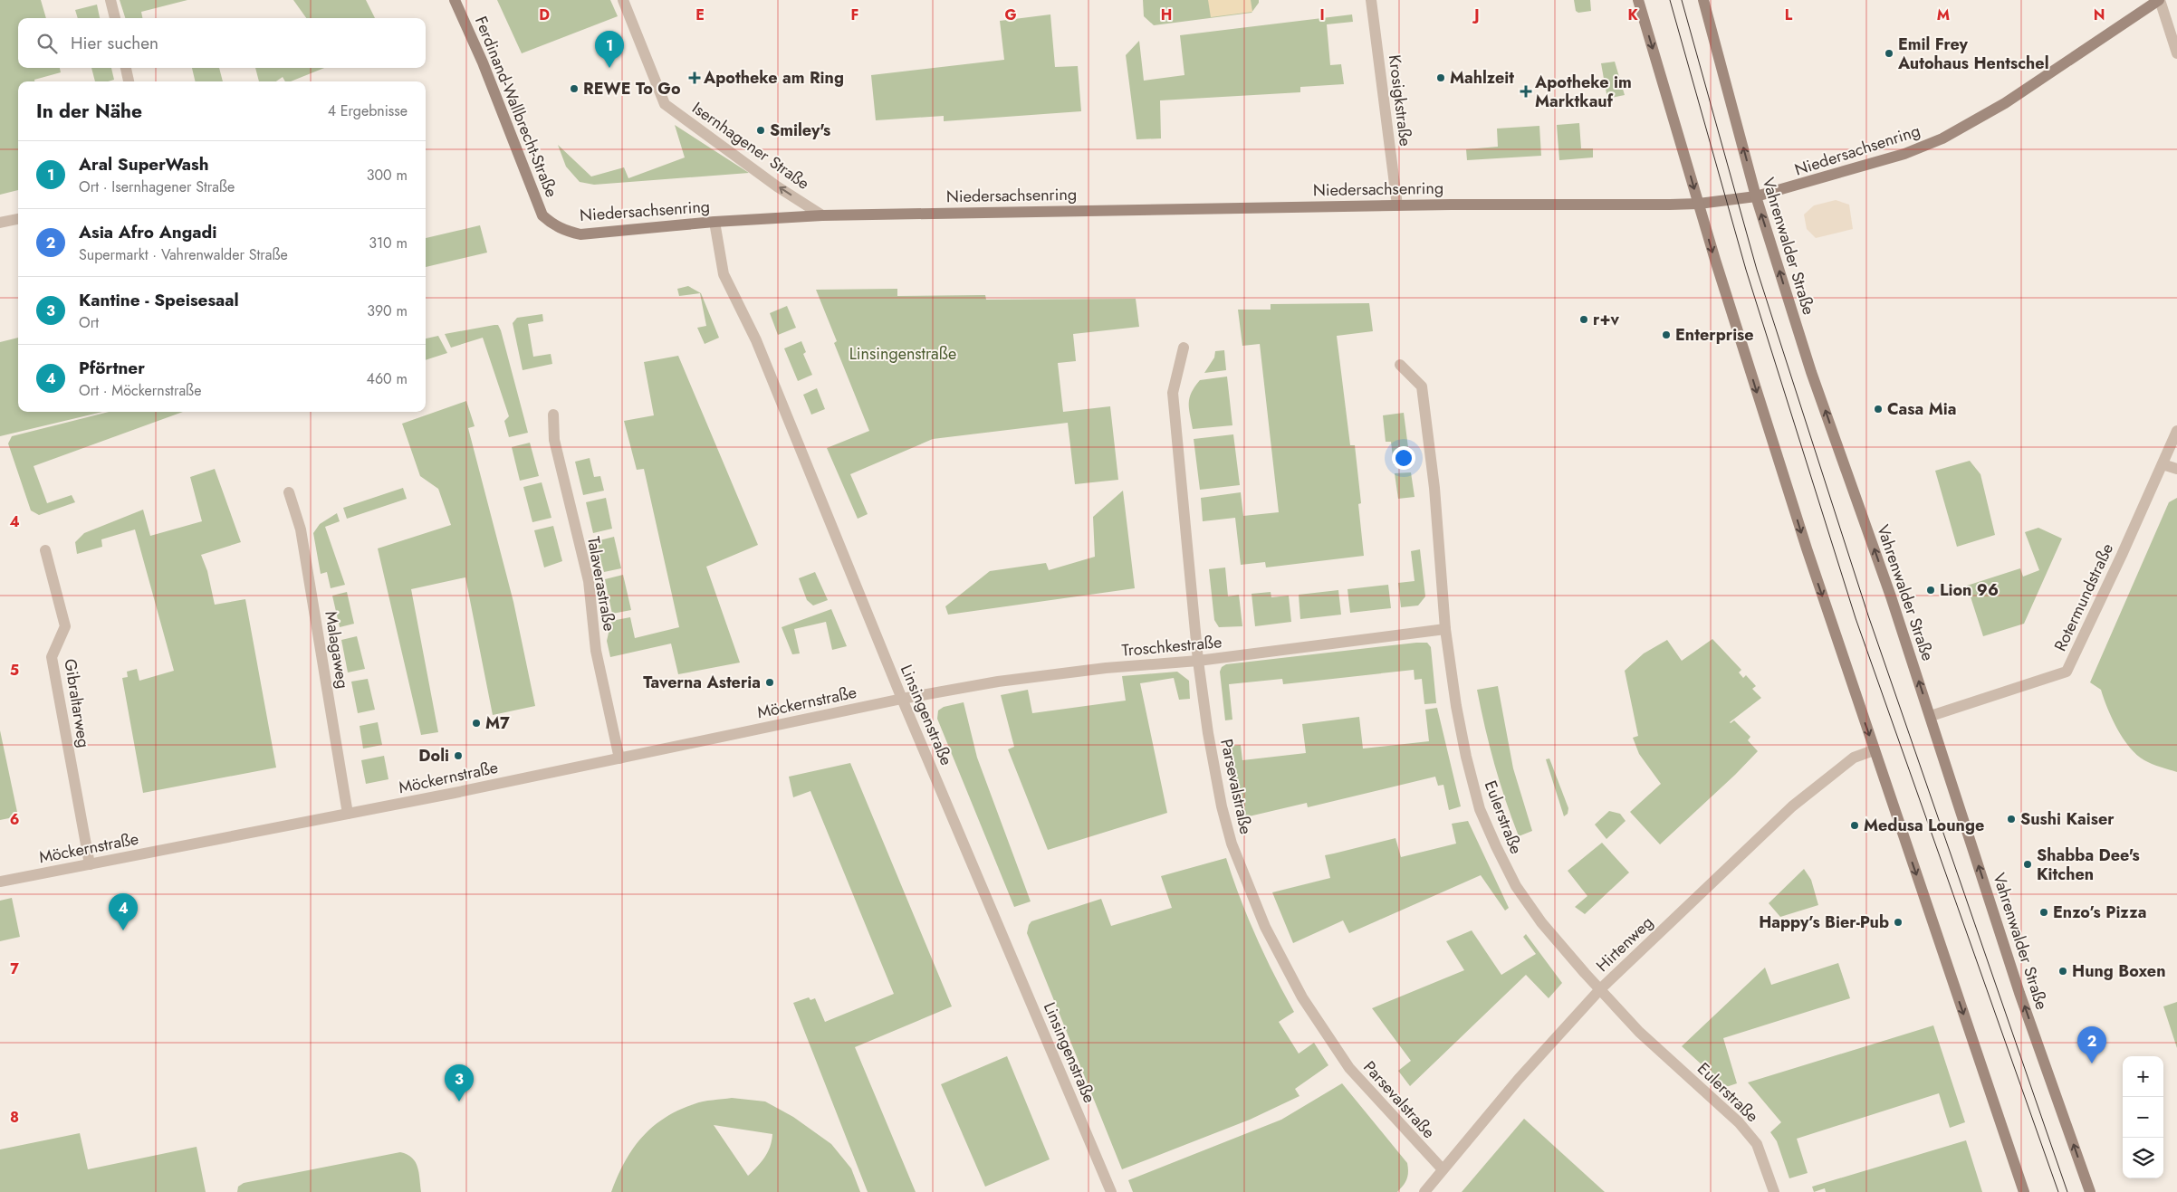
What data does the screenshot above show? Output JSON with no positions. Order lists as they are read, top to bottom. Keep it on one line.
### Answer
{"streets":{"main road":["Ferdinand-Wallbrecht-Straße","Niedersachsenring","Vahrenwalder Straße"],"street":["Krosigkstraße","Isernhagener Straße","Talaverastraße","Rotermundstraße","Troschkestraße","Malagaweg","Möckernstraße","Gibraltarweg","Linsingenstraße","Parsevalstraße","Eulerstraße","Hirtenweg"]},"crossings":[["Krosigkstraße","Niedersachsenring"],["Ferdinand-Wallbrecht-Straße","Niedersachsenring"],["Isernhagener Straße","Niedersachsenring"],["Niedersachsenring","Vahrenwalder Straße"],["Niedersachsenring","Linsingenstraße"],["Vahrenwalder Straße","Rotermundstraße"],["Talaverastraße","Möckernstraße"],["Troschkestraße","Möckernstraße"],["Troschkestraße","Linsingenstraße"],["Troschkestraße","Parsevalstraße"],["Troschkestraße","Eulerstraße"],["Malagaweg","Möckernstraße"],["Möckernstraße","Gibraltarweg"],["Möckernstraße","Linsingenstraße"],["Parsevalstraße","Hirtenweg"],["Eulerstraße","Hirtenweg"]],"one_way":["Isernhagener Straße"],"parks":["Linsingenstraße"],"places":{"other":["Emil Frey Autohaus Hentschel","Mahlzeit","REWE To Go","Smiley's","r+v","Enterprise","Casa Mia","Lion 96","Taverna Asteria","M7","Doli","Sushi Kaiser","Medusa Lounge","Shabba Dee's Kitchen","Enzo’s Pizza","Happy’s Bier-Pub","Hung Boxen"],"health":["Apotheke am Ring","Apotheke im Marktkauf"]},"page":{"search":"Hier suchen","pins":["1","4","2","3"],"heading":["In der Nähe","4 Ergebnisse"],"list":[{"mark":"1","name":"Aral SuperWash","note":"Ort · Isernhagener Straße","value":"300 m"},{"mark":"2","name":"Asia Afro Angadi","note":"Supermarkt · Vahrenwalder Straße","value":"310 m"},{"mark":"3","name":"Kantine - Speisesaal","note":"Ort","value":"390 m"},{"mark":"4","name":"Pförtner","note":"Ort · Möckernstraße","value":"460 m"}],"map_buttons":["+","−"]},"grid":{"columns":["D","E","F","G","H","I","J","K","L","M","N"],"rows":["4","5","6","7","8"]}}
